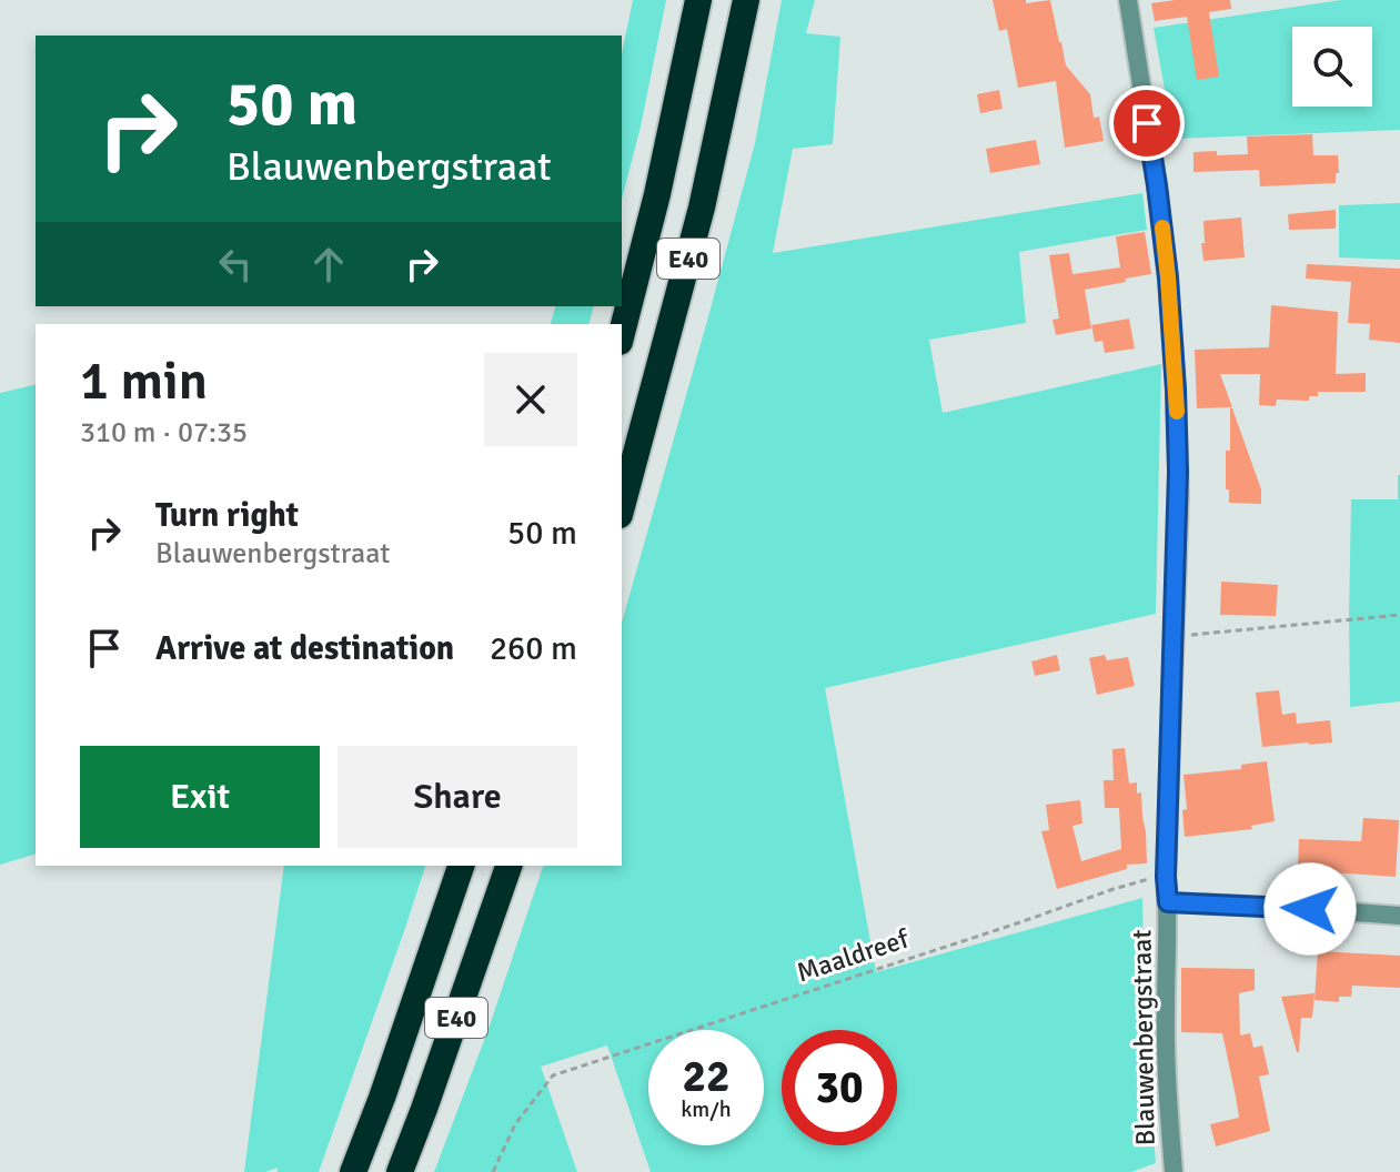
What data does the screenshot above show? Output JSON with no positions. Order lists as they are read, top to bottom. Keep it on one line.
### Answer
{"streets":{"highway":["E40"],"street":["Blauwenbergstraat"],"path":["Maaldreef"]},"crossings":[["Maaldreef","Blauwenbergstraat"]],"page":{"turn":["50 m","Blauwenbergstraat"],"heading":["1 min","310 m · 07:35"],"list":[{"name":"Turn right","note":"Blauwenbergstraat","value":"50 m"},{"name":"Arrive at destination","value":"260 m"}],"buttons":["Exit","Share"],"speed":"22 km/h","limit":"30"}}
